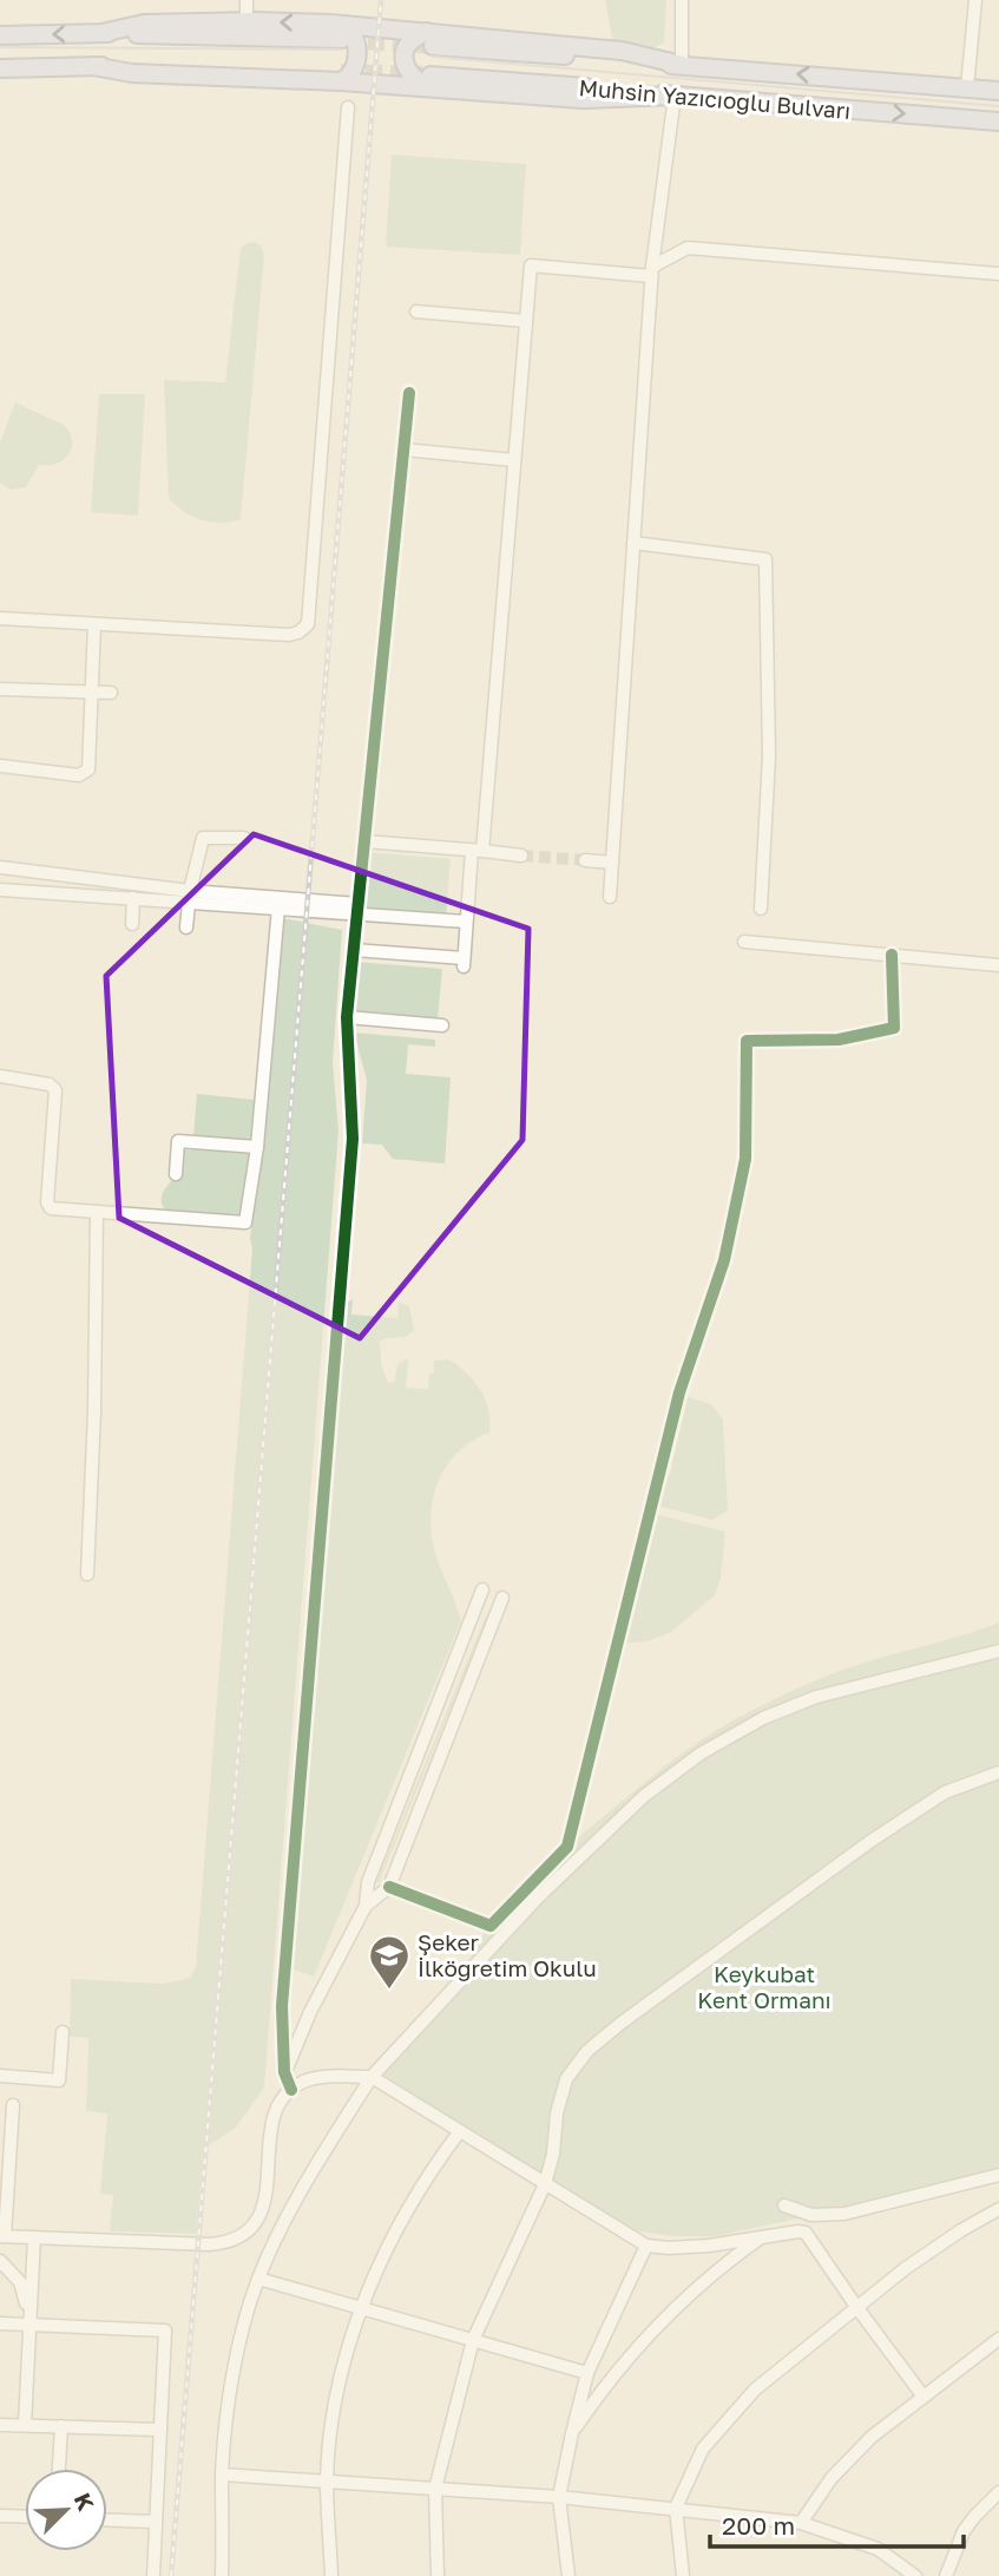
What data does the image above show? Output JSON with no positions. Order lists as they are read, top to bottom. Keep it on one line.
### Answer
{"streets":{"highway":["Muhsin Yazıcıoğlu Bulvarı"]},"parks":["Keykubat Kent Ormanı"],"places":{"school or university":["Şeker İlköğretim Okulu"]},"scale_bar":"200 m","north":"top right"}
